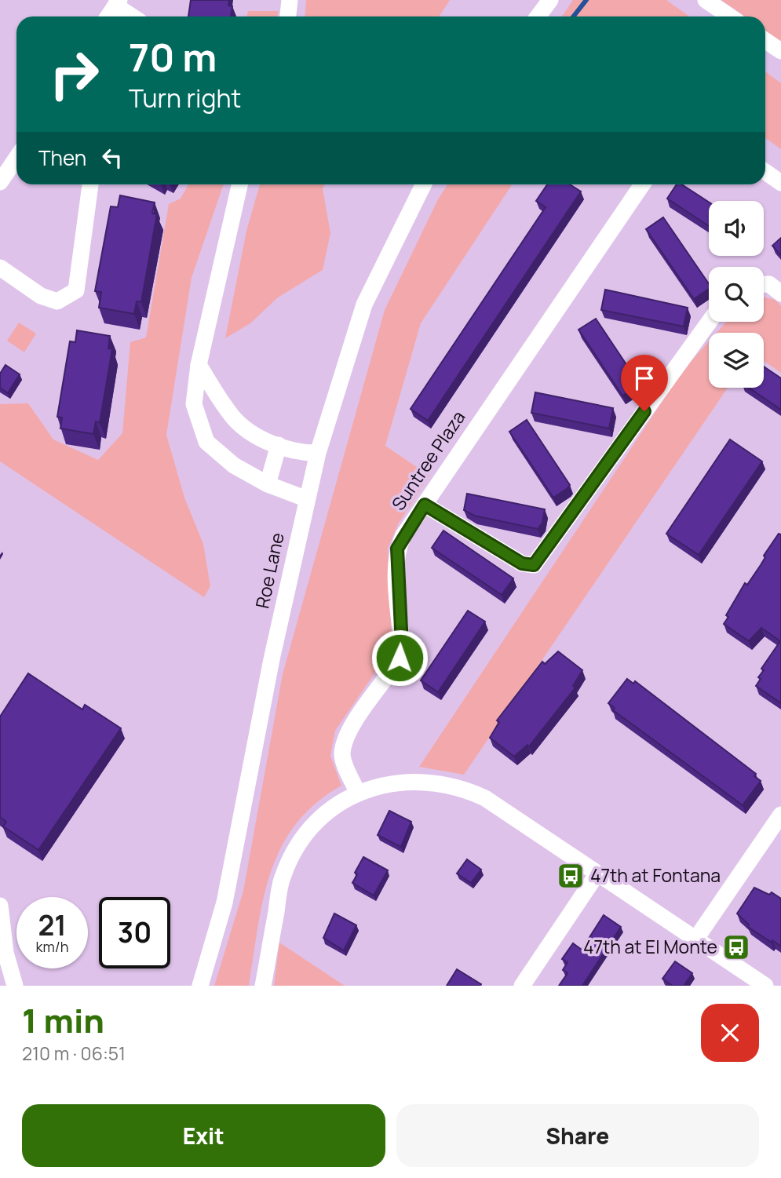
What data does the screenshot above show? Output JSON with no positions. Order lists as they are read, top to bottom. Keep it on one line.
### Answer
{"streets":{"street":["Suntree Plaza","Roe Lane"]},"places":{"bus stop":["47th at Fontana","47th at El Monte"]},"page":{"turn":["70 m","Turn right"],"then":"Then","speed":"21 km/h","limit":"30","heading":["1 min","210 m · 06:51"],"buttons":["Exit","Share"]}}
